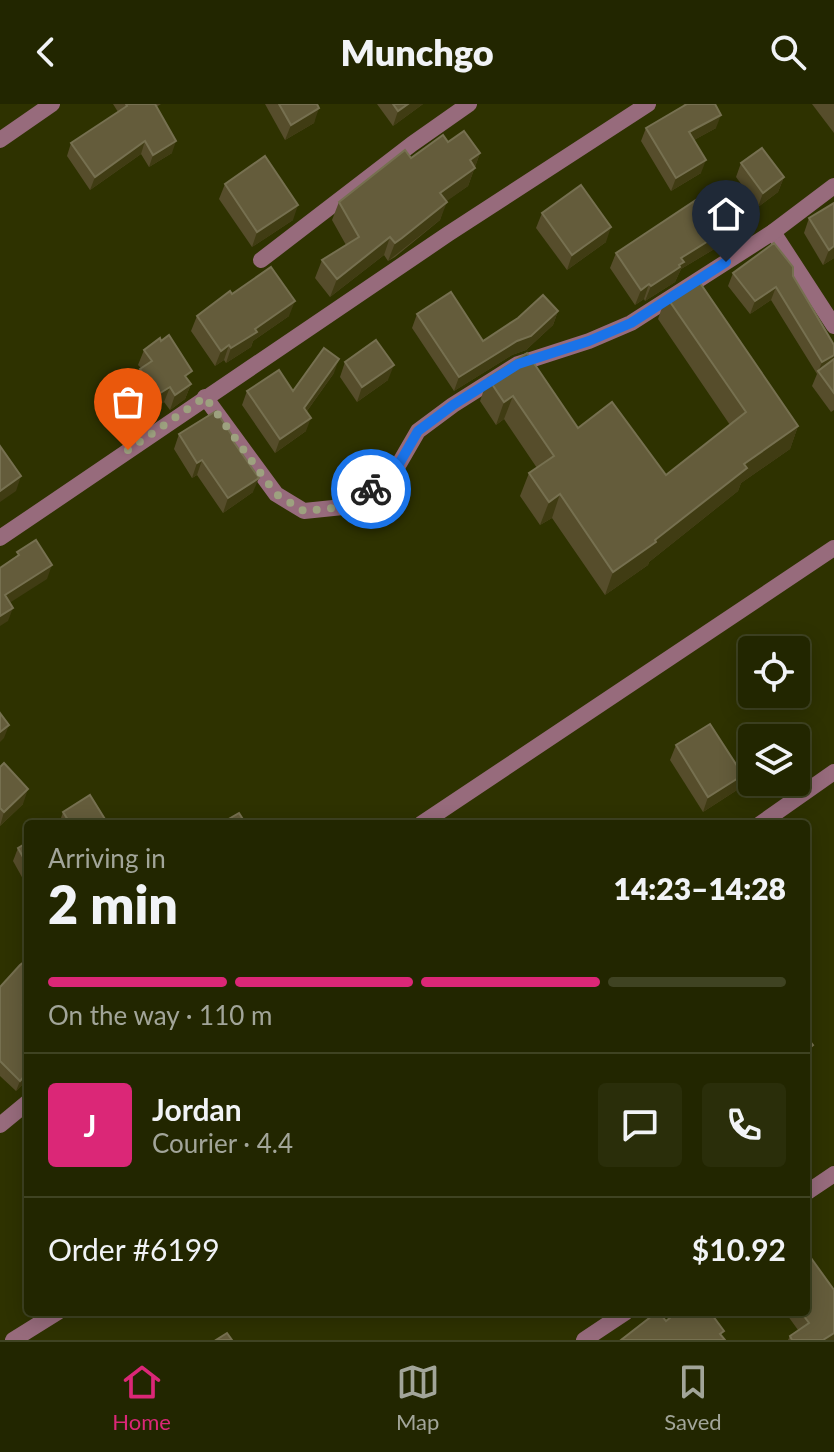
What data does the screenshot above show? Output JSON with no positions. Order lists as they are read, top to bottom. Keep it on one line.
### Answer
{"page":{"header":"Munchgo","heading":["2 min","Arriving in","14:23–14:28"],"panel":["Jordan","Courier · 4.4","Order #6199","$10.92"],"bar":"On the way · 110 m","round":"J","tabs":["Home","Map","Saved"]}}
